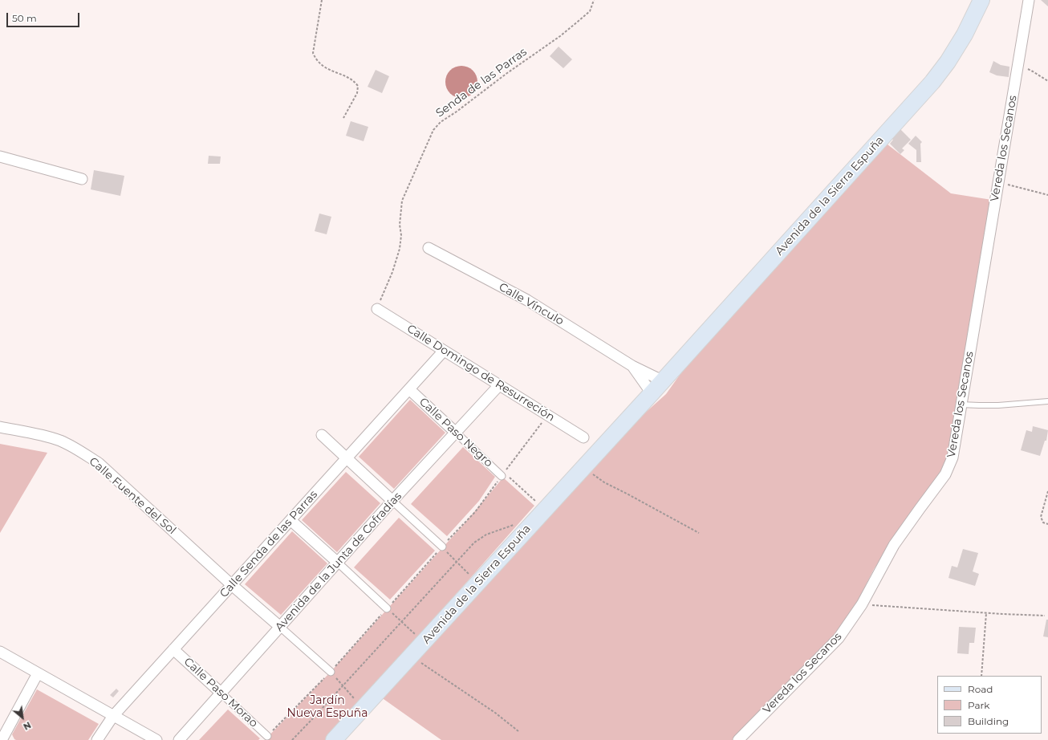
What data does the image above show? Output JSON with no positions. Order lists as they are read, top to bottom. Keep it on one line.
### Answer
{"streets":{"main road":["Avenida de la Sierra Espuña"],"street":["Vereda los Secanos","Calle Vínculo","Calle Domingo de Resurreción","Calle Paso Negro","Calle Fuente del Sol","Calle Senda de las Parras","Avenida de la Junta de Cofradías","Calle Paso Morao"],"path":["Senda de las Parras"]},"crossings":[["Senda de las Parras","Calle Domingo de Resurreción"],["Avenida de la Sierra Espuña","Calle Vínculo"],["Calle Domingo de Resurreción","Calle Senda de las Parras"],["Calle Domingo de Resurreción","Avenida de la Junta de Cofradías"],["Calle Paso Negro","Calle Senda de las Parras"],["Calle Paso Negro","Avenida de la Junta de Cofradías"],["Calle Fuente del Sol","Calle Senda de las Parras"],["Calle Fuente del Sol","Avenida de la Junta de Cofradías"],["Calle Senda de las Parras","Calle Paso Morao"],["Avenida de la Junta de Cofradías","Calle Paso Morao"]],"parks":["Jardín Nueva Espuña"],"legend":["Road","Park","Building"],"scale_bar":"50 m","north":"bottom right"}
